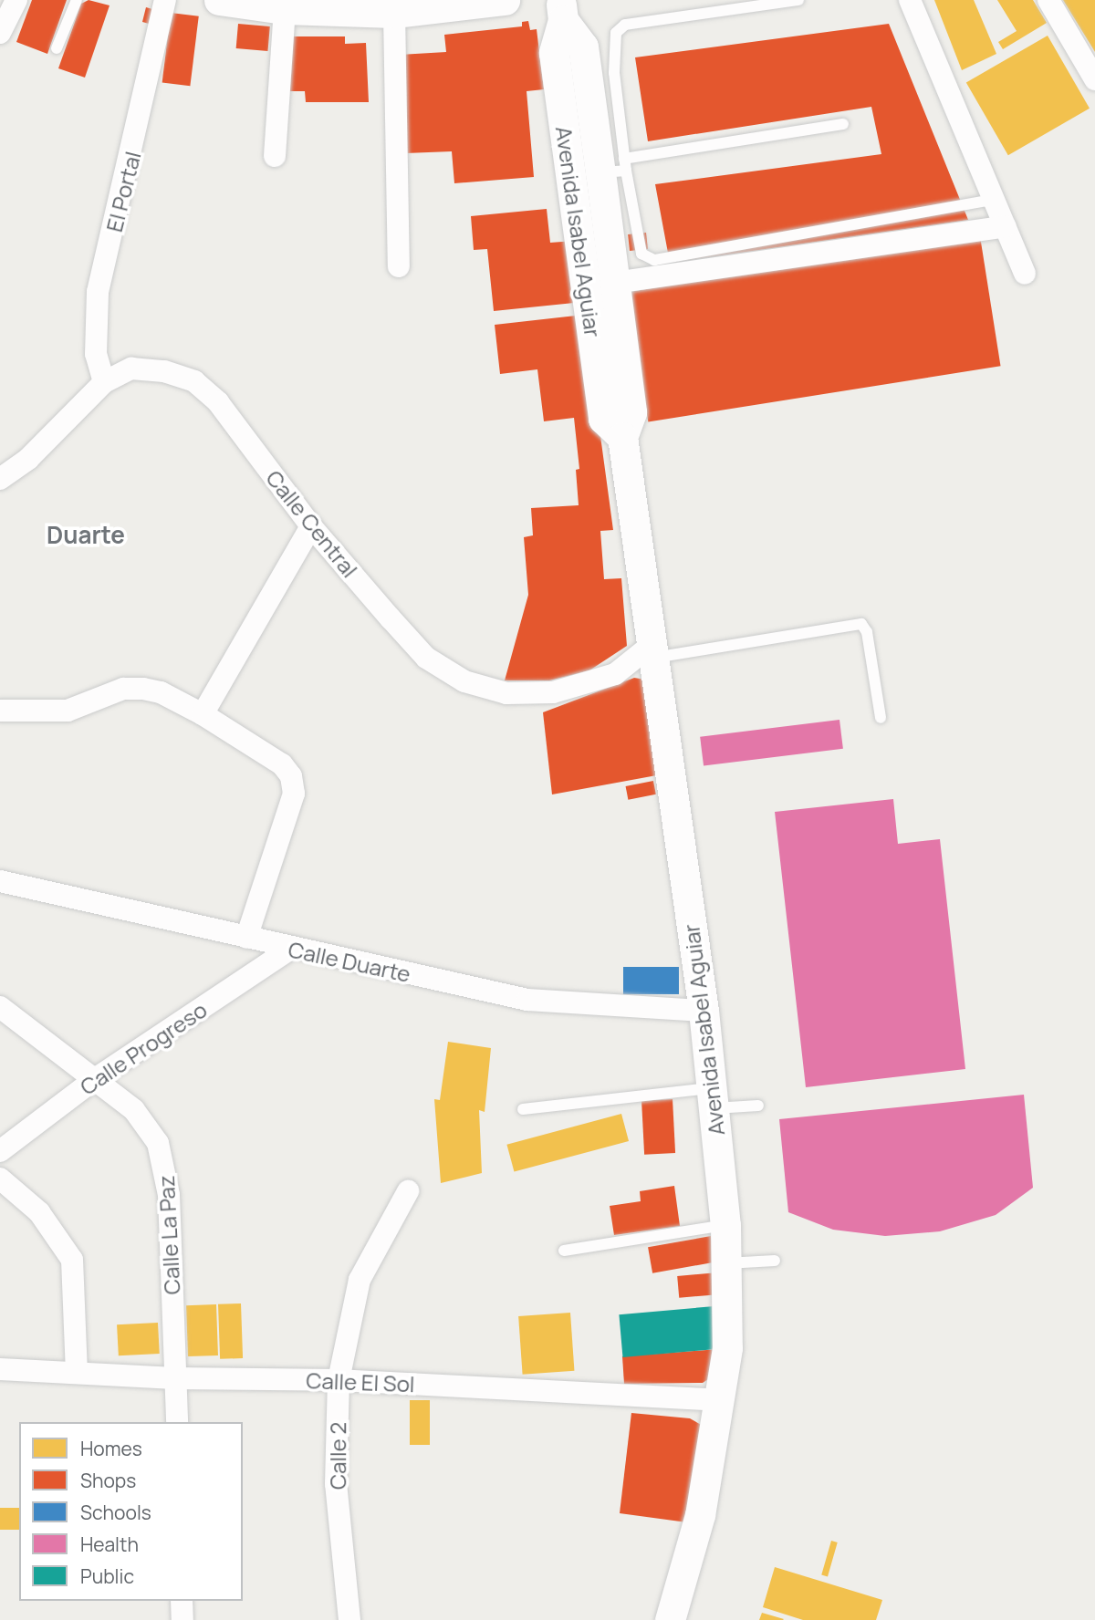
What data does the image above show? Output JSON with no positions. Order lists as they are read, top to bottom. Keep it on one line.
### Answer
{"streets":{"main road":["Avenida Isabel Aguiar"],"street":["El Portal","Calle Central","Calle Duarte","Calle Progreso","Calle La Paz","Calle El Sol","Calle 2"]},"crossings":[["El Portal","Calle Central"],["Avenida Isabel Aguiar","Calle Central"],["Avenida Isabel Aguiar","Calle Duarte"],["Avenida Isabel Aguiar","Calle El Sol"],["Calle Duarte","Calle Progreso"],["Calle Progreso","Calle La Paz"],["Calle La Paz","Calle El Sol"],["Calle El Sol","Calle 2"]],"districts":["Duarte"],"legend":["Homes","Shops","Schools","Health","Public"]}
